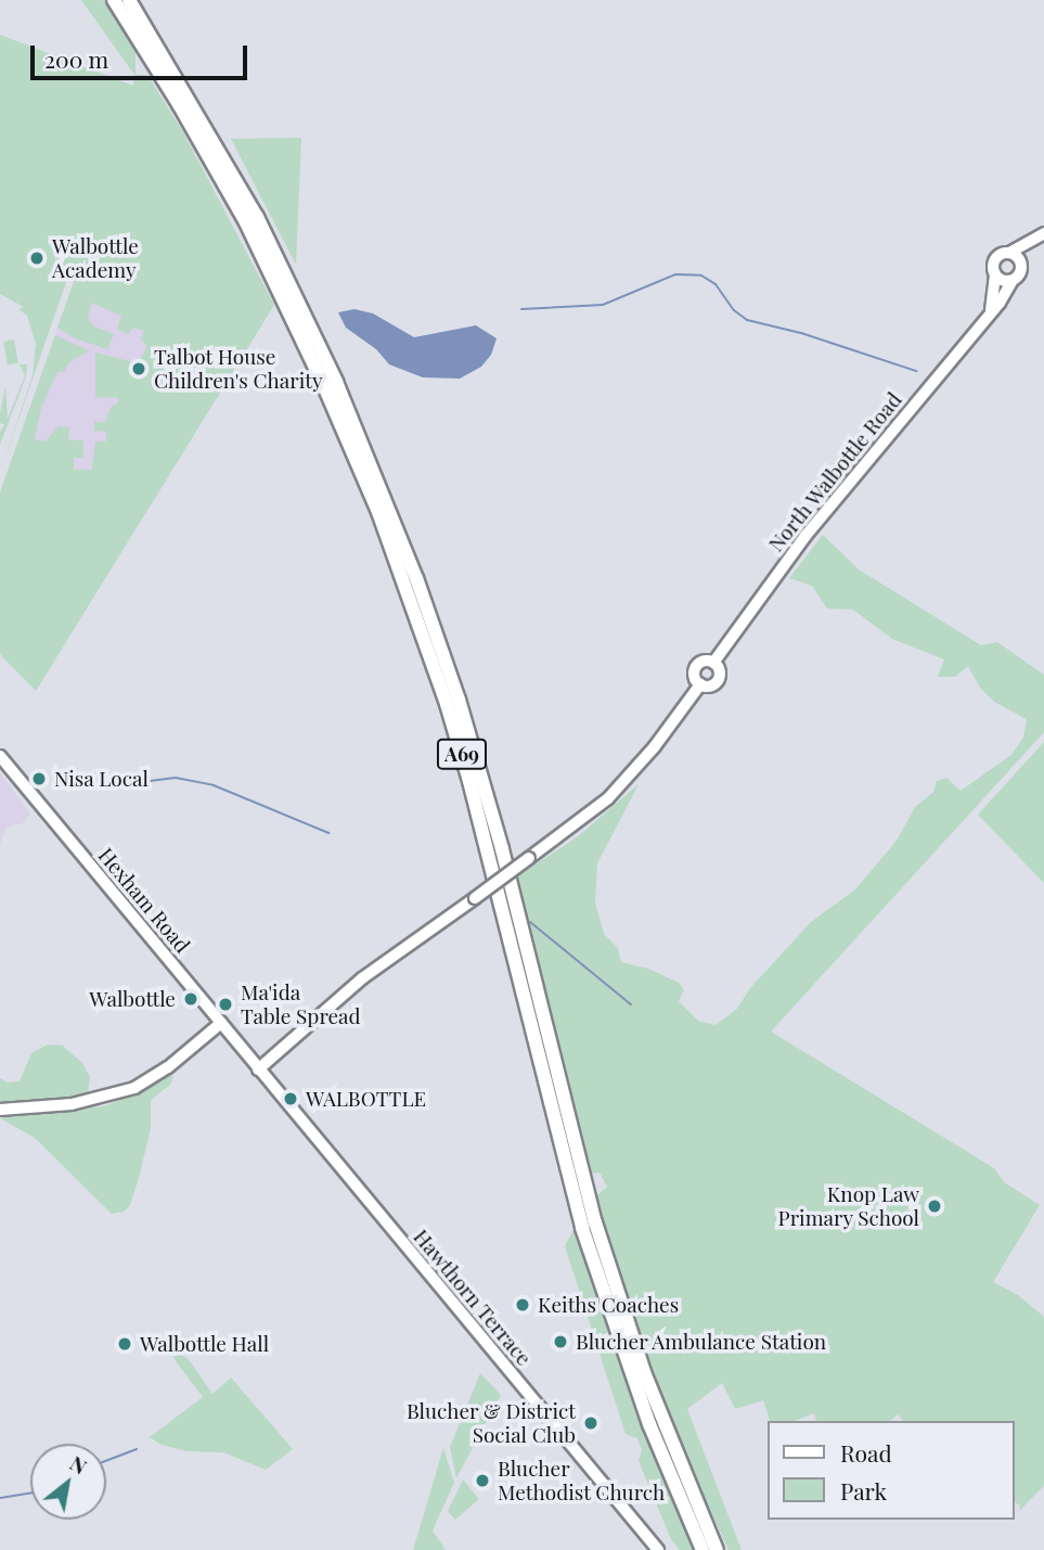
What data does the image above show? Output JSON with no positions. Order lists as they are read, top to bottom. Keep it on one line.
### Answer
{"streets":{"highway":["A69"],"street":["North Walbottle Road","Hexham Road","Hawthorn Terrace"]},"crossings":[["North Walbottle Road","Hexham Road"],["North Walbottle Road","Hawthorn Terrace"],["Hexham Road","Hawthorn Terrace"]],"places":["Walbottle Academy","Talbot House Children's Charity","Nisa Local","Walbottle","Ma'ida Table Spread","WALBOTTLE","Knop Law Primary School","Keiths Coaches","Blucher Ambulance Station","Walbottle Hall","Blucher & District Social Club","Blucher Methodist Church"],"legend":["Road","Park"],"scale_bar":"200 m","north":"top right"}
